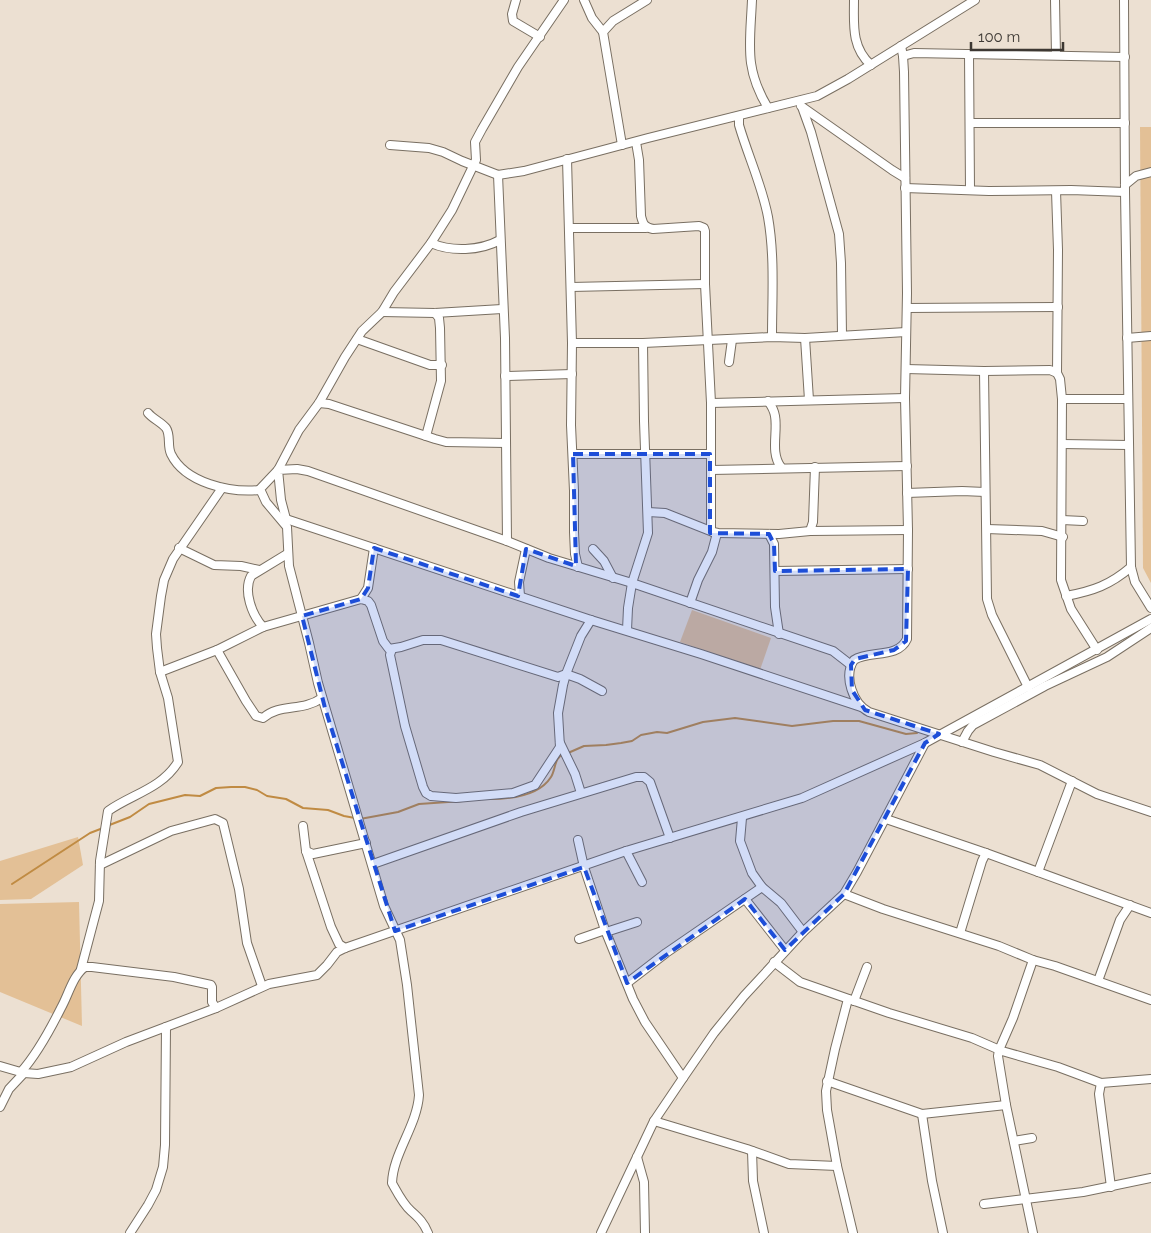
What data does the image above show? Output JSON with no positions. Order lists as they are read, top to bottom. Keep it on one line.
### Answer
{"scale_bar":"100 m"}
